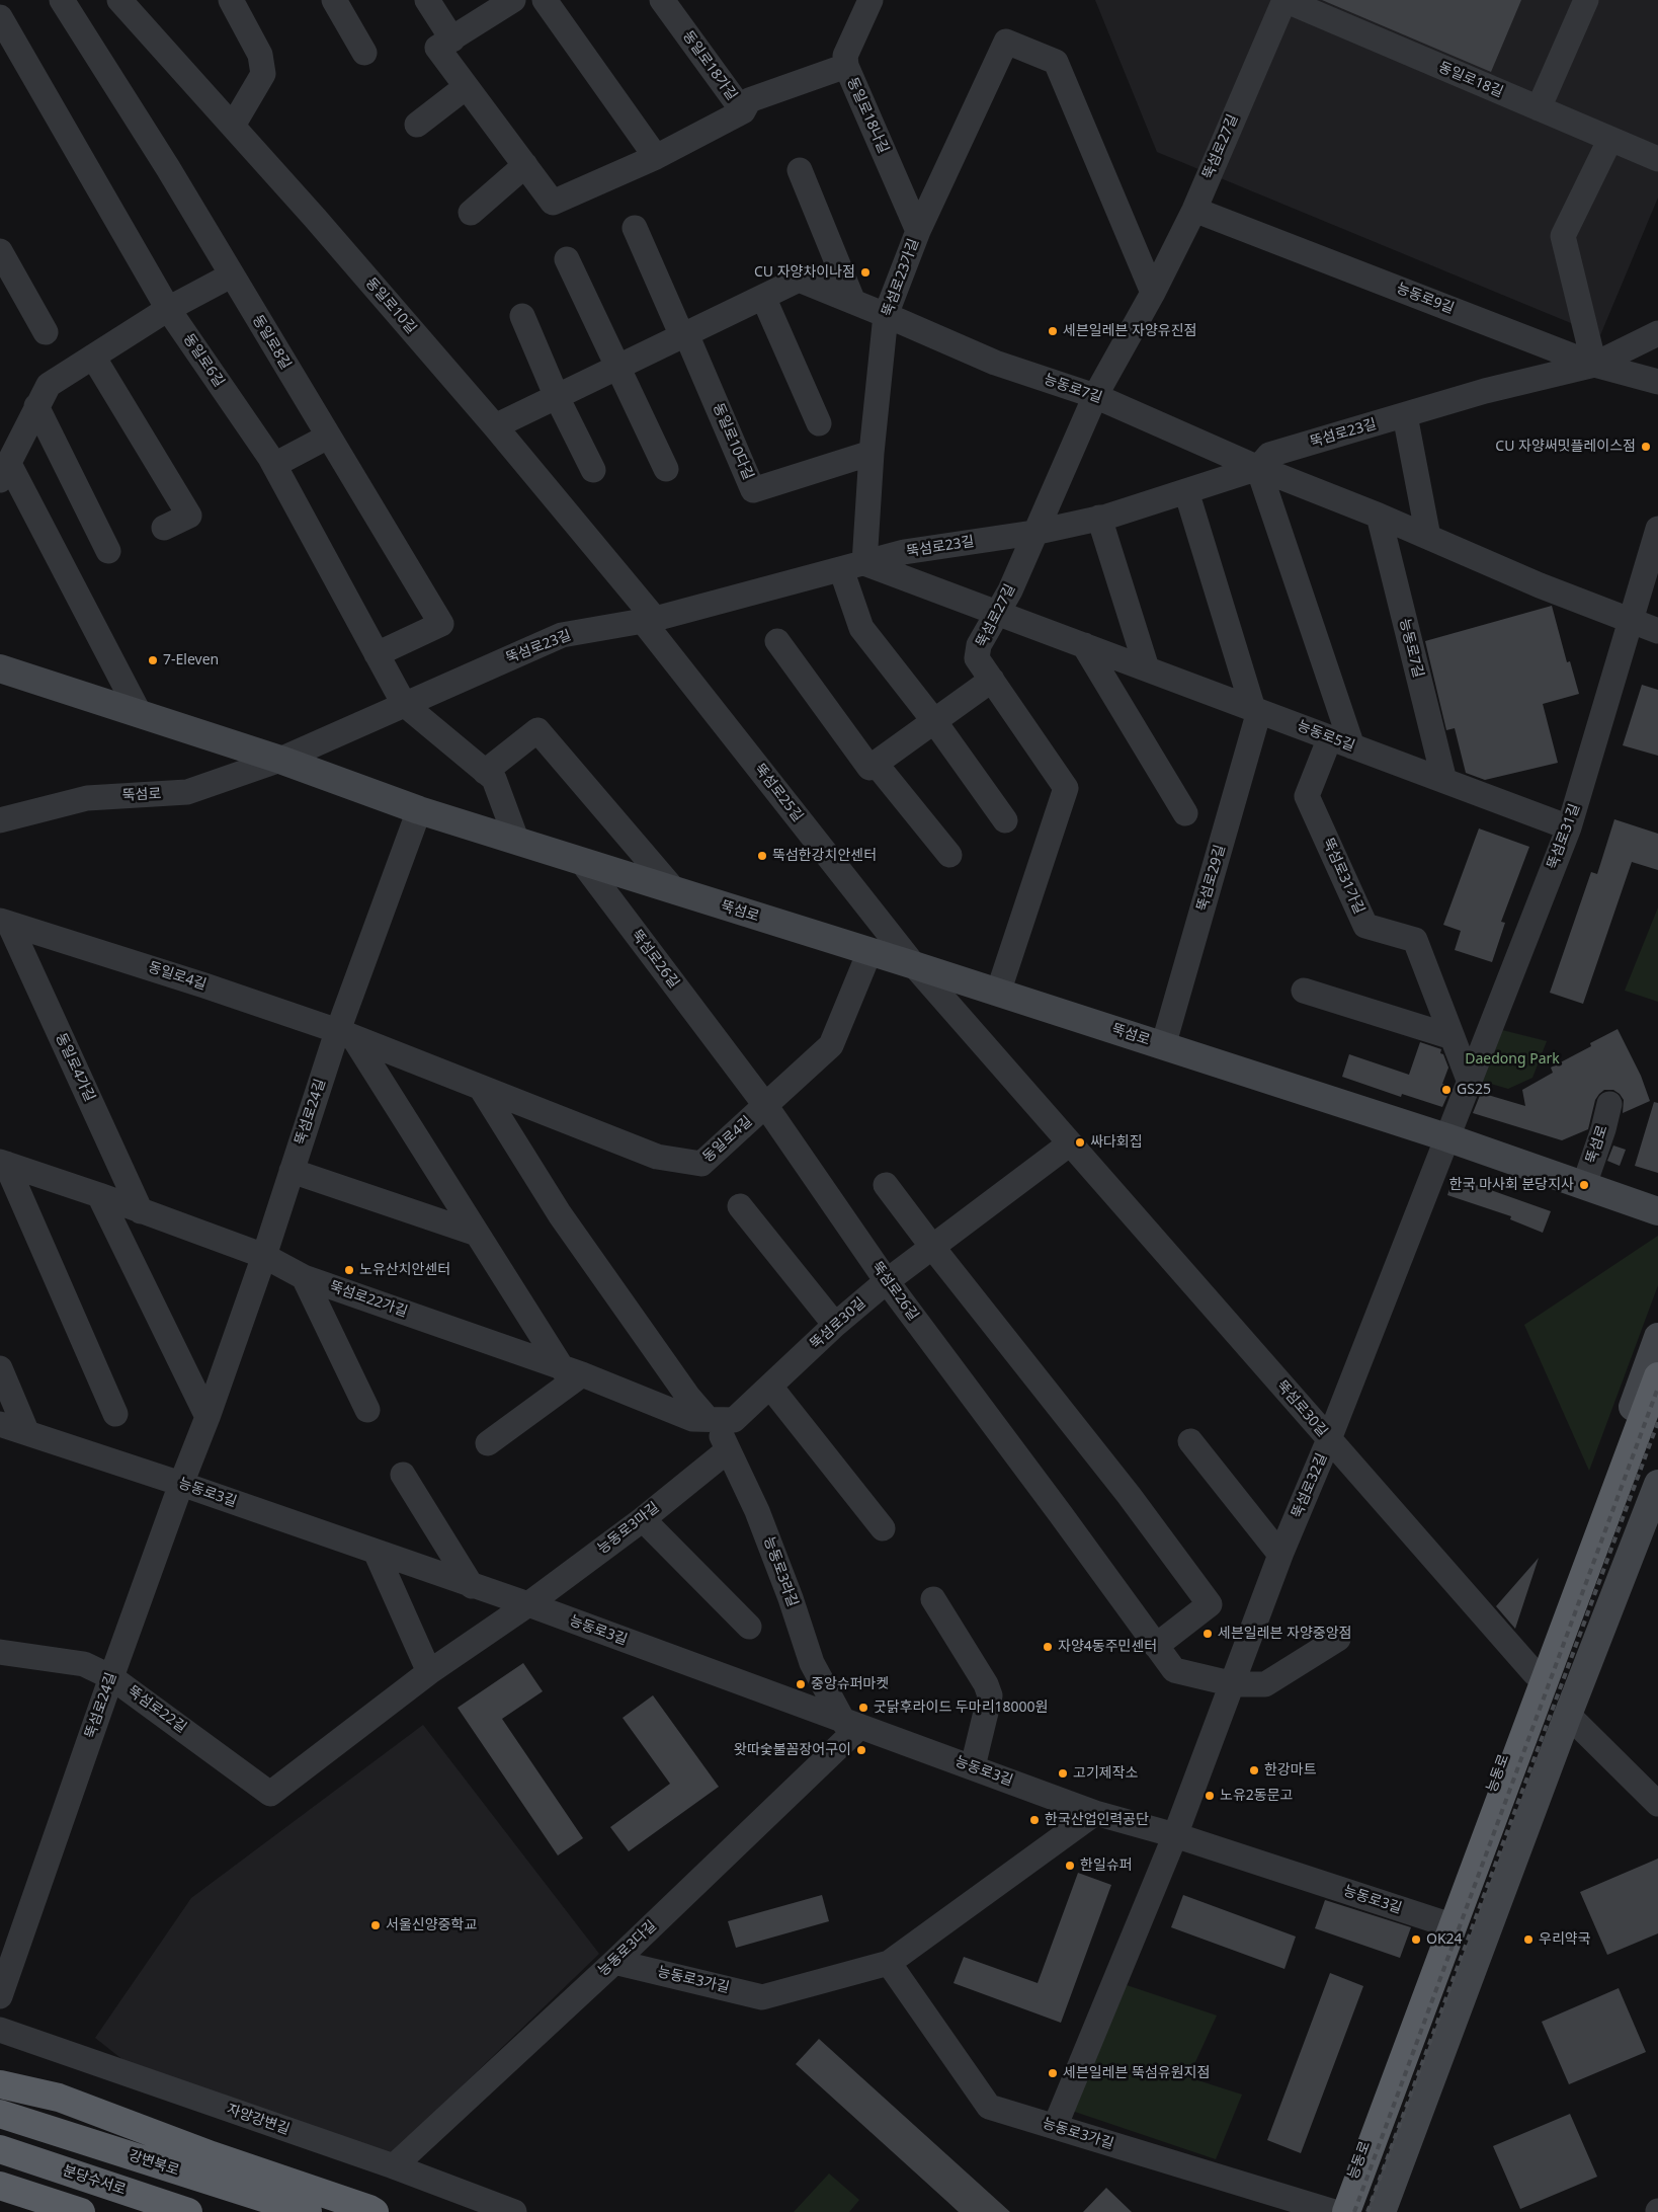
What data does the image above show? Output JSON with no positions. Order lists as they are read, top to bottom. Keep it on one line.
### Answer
{"streets":{"highway":["강변북로","분당수서로"],"main road":["뚝섬로","능동로"],"street":["동일로18가길","동일로18길","동일로18나길","뚝섬로27길","뚝섬로23가길","능동로9길","동일로10길","동일로8길","동일로6길","능동로7길","뚝섬로23길","동일로10다길","능동로5길","뚝섬로25길","뚝섬로31길","뚝섬로31가길","뚝섬로29길","뚝섬로26길","동일로4길","동일로4가길","뚝섬로24길","뚝섬로22가길","뚝섬로30길","뚝섬로32길","능동로3길","능동로3마길","능동로3라길","뚝섬로22길","능동로3다길","능동로3가길","자양강변길"]},"crossings":[["동일로18가길","동일로18나길"],["동일로18길","뚝섬로27길"],["동일로18나길","뚝섬로23가길"],["뚝섬로27길","뚝섬로23가길"],["뚝섬로27길","능동로9길"],["뚝섬로27길","능동로7길"],["뚝섬로27길","뚝섬로23길"],["뚝섬로27길","능동로5길"],["뚝섬로27길","뚝섬로"],["뚝섬로23가길","능동로7길"],["뚝섬로23가길","뚝섬로23길"],["뚝섬로23가길","동일로10다길"],["뚝섬로23가길","능동로5길"],["능동로9길","뚝섬로23길"],["동일로10길","뚝섬로23길"],["동일로10길","뚝섬로25길"],["동일로8길","동일로6길"],["동일로6길","뚝섬로23길"],["능동로7길","뚝섬로23길"],["능동로7길","능동로5길"],["능동로7길","뚝섬로31길"],["뚝섬로23길","능동로5길"],["뚝섬로23길","뚝섬로25길"],["뚝섬로23길","뚝섬로"],["능동로5길","뚝섬로31길"],["능동로5길","뚝섬로31가길"],["능동로5길","뚝섬로29길"],["뚝섬로25길","뚝섬로"],["뚝섬로25길","뚝섬로30길"],["뚝섬로","뚝섬로31길"],["뚝섬로","뚝섬로29길"],["뚝섬로","뚝섬로26길"],["뚝섬로","동일로4길"],["뚝섬로","뚝섬로24길"],["뚝섬로","뚝섬로30길"],["뚝섬로","뚝섬로32길"],["뚝섬로31길","뚝섬로31가길"],["뚝섬로31길","뚝섬로32길"],["뚝섬로26길","동일로4길"],["뚝섬로26길","뚝섬로30길"],["뚝섬로26길","뚝섬로32길"],["동일로4길","동일로4가길"],["동일로4길","뚝섬로24길"],["동일로4가길","뚝섬로22가길"],["뚝섬로24길","뚝섬로22가길"],["뚝섬로24길","능동로3길"],["뚝섬로24길","뚝섬로22길"],["뚝섬로22가길","뚝섬로30길"],["뚝섬로22가길","능동로3라길"],["뚝섬로30길","뚝섬로32길"],["뚝섬로30길","능동로3라길"],["뚝섬로30길","능동로"],["뚝섬로32길","능동로3길"],["뚝섬로32길","능동로3가길"],["능동로3길","능동로3마길"],["능동로3길","능동로3라길"],["능동로3길","능동로"],["능동로3길","능동로3다길"],["능동로3길","능동로3가길"],["능동로3마길","능동로3라길"],["능동로3라길","능동로3다길"],["능동로3다길","능동로3가길"],["능동로3다길","자양강변길"]],"parks":["Daedong Park"],"places":["CU 자양차이나점","세븐일레븐 자양유진점","CU 자양써밋플레이스점","7-Eleven","뚝섬한강치안센터","GS25","싸다회집","한국 마사회 분당지사","노유산치안센터","세븐일레븐 자양중앙점","자양4동주민센터","중앙슈퍼마켓","굿닭후라이드 두마리18000원","왓따숯불꼼장어구이","한강마트","고기제작소","노유2동문고","한국산업인력공단","한일슈퍼","서울신양중학교","OK24","우리약국","세븐일레븐 뚝섬유원지점"]}
